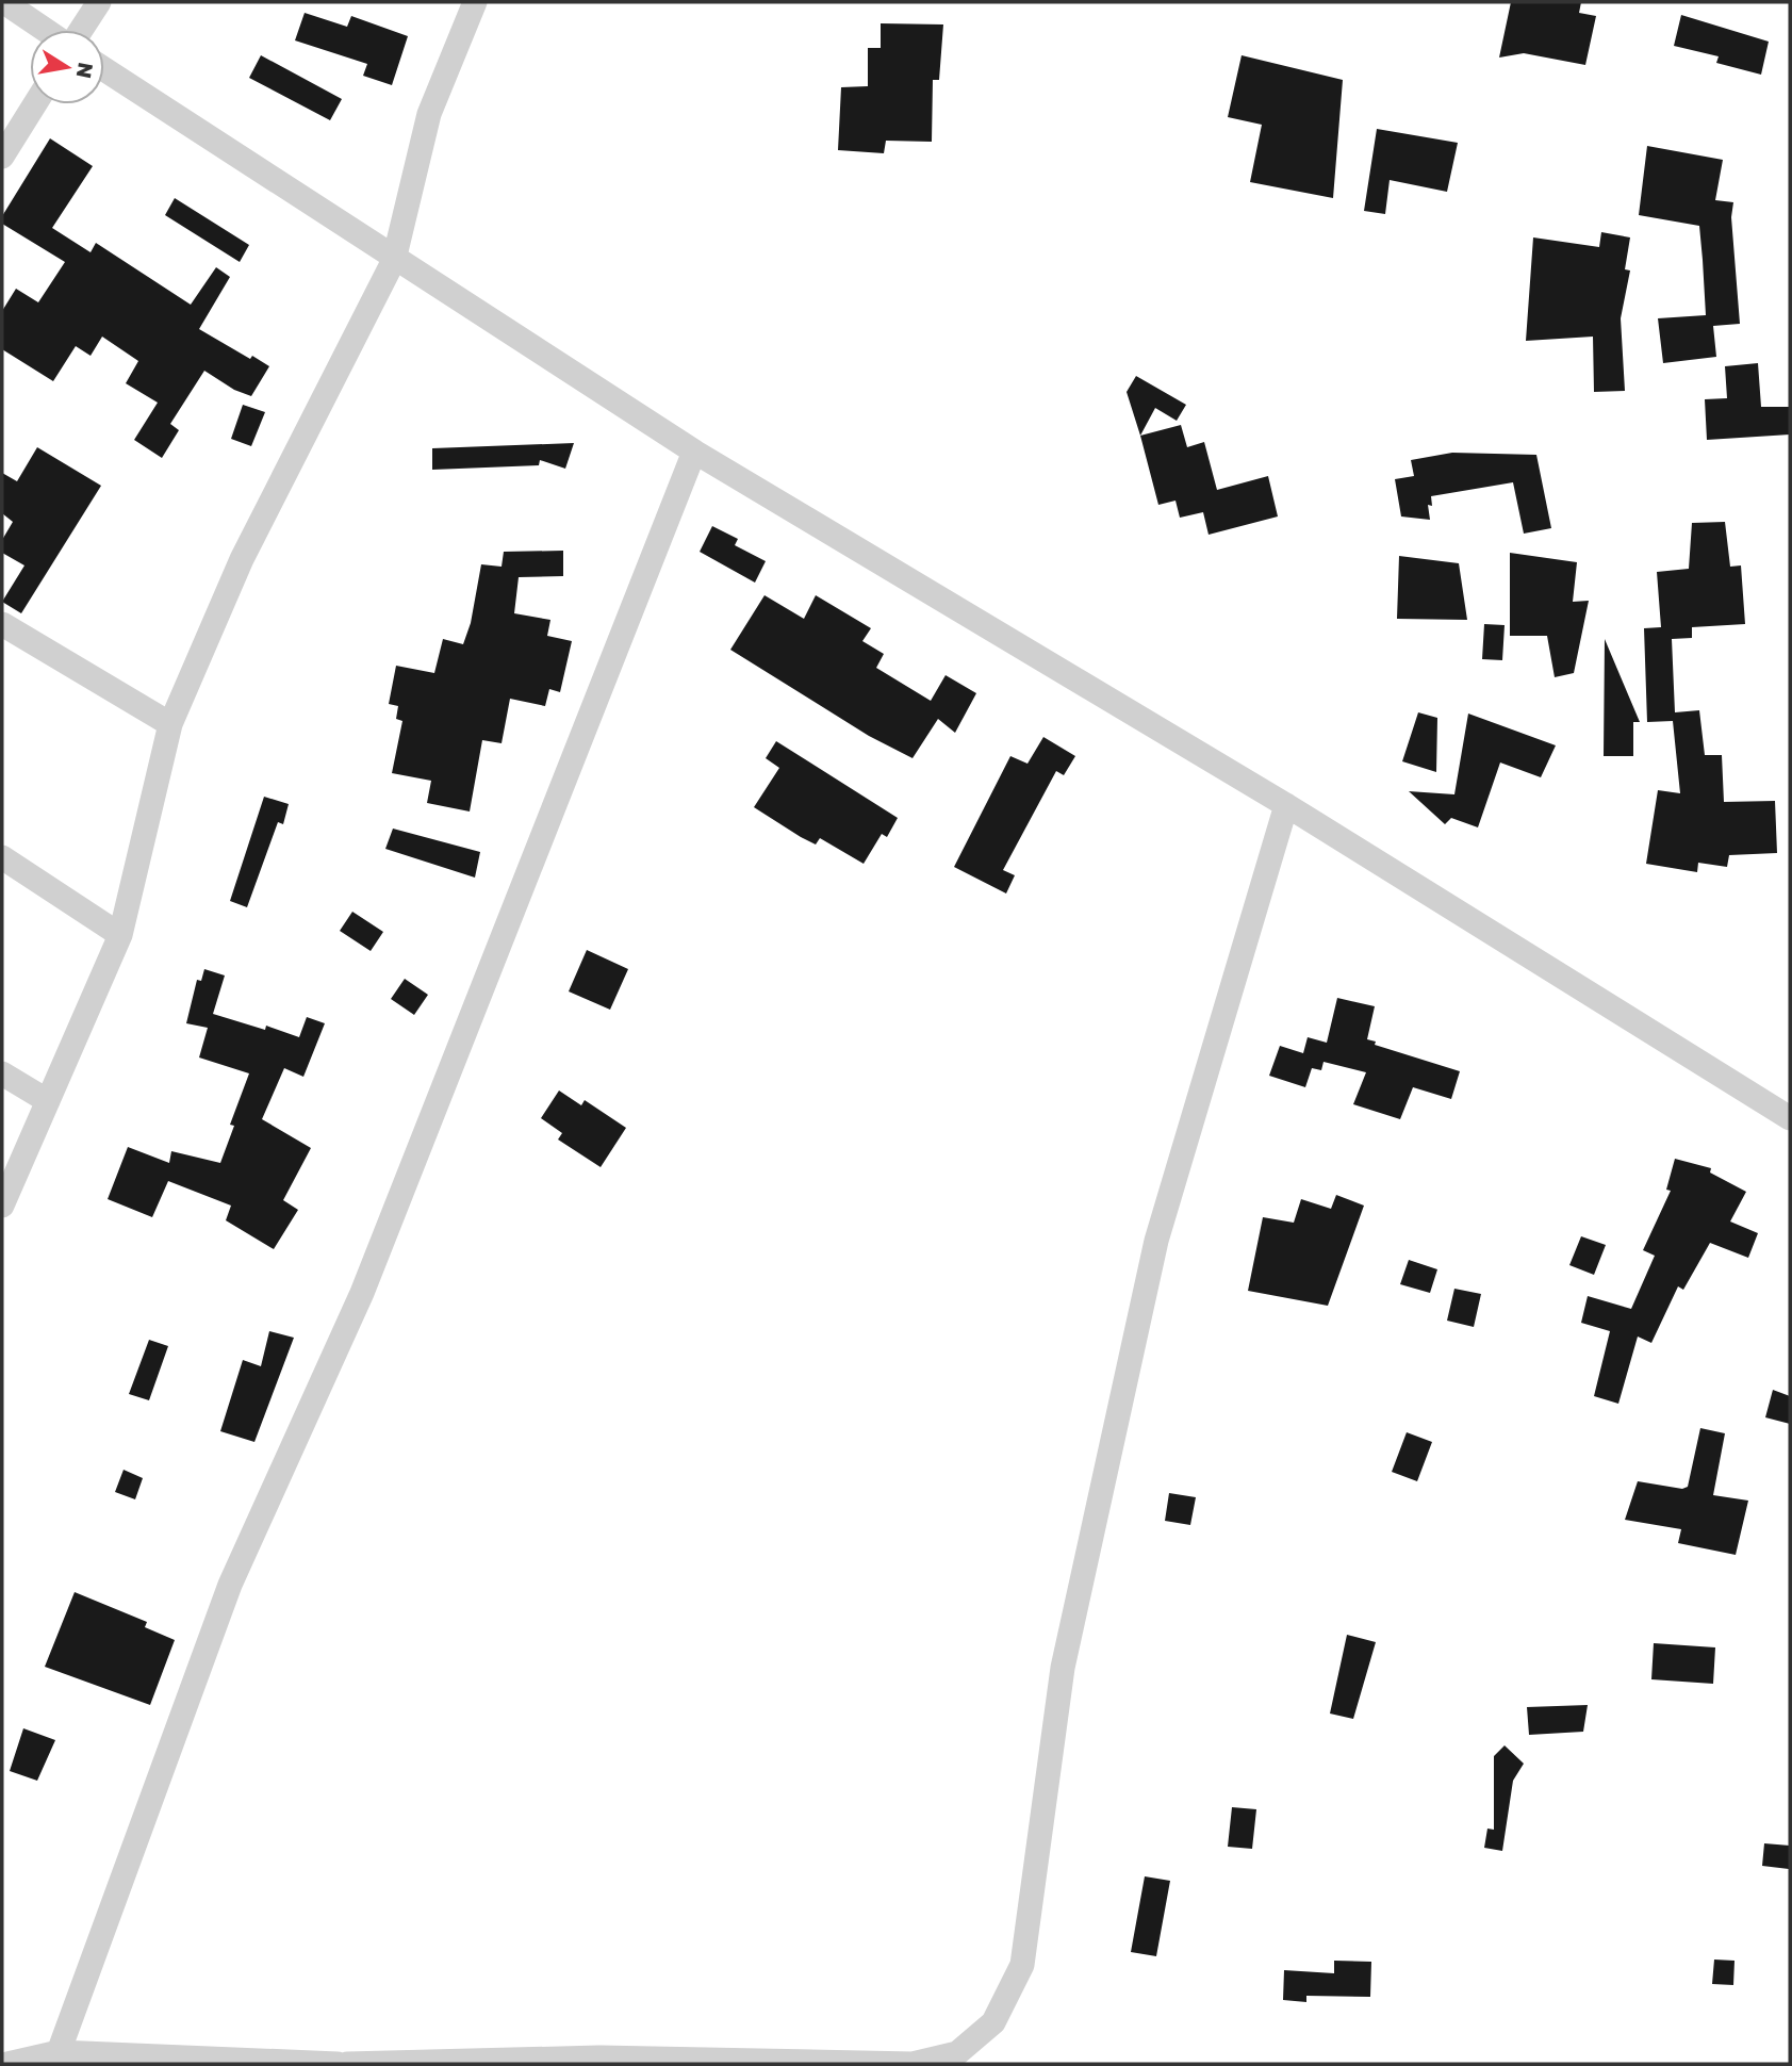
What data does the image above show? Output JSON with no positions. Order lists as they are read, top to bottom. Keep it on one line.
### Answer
{"north":"right"}
